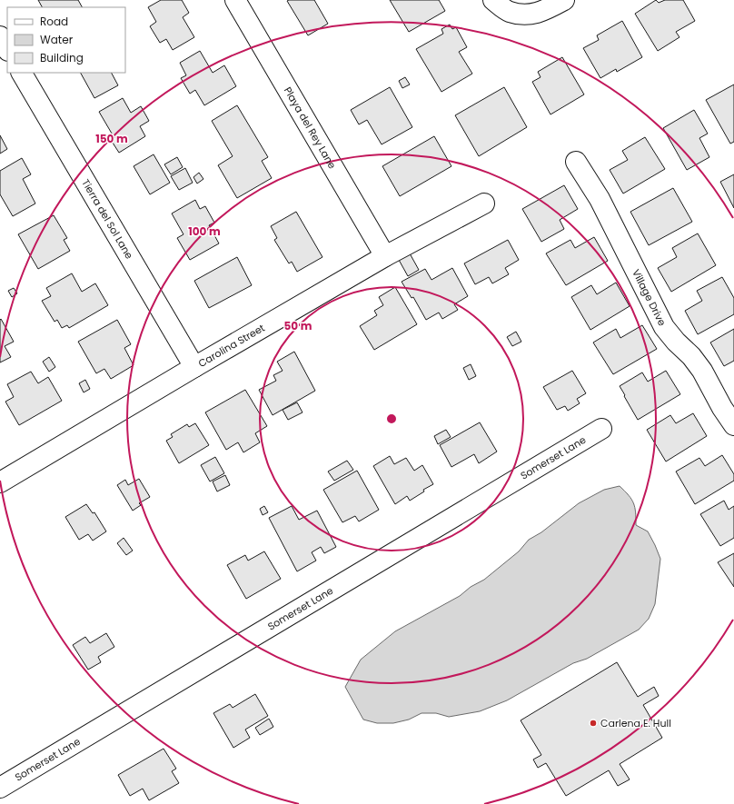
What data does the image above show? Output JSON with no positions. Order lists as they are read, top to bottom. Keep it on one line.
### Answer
{"streets":{"street":["Playa del Rey Lane","Tierra del Sol Lane","Village Drive","Carolina Street","Somerset Lane"]},"crossings":[["Playa del Rey Lane","Carolina Street"],["Tierra del Sol Lane","Carolina Street"]],"places":["Carlena E. Hull"],"legend":["Road","Water","Building"],"rings":["150 m","100 m","50 m"]}
